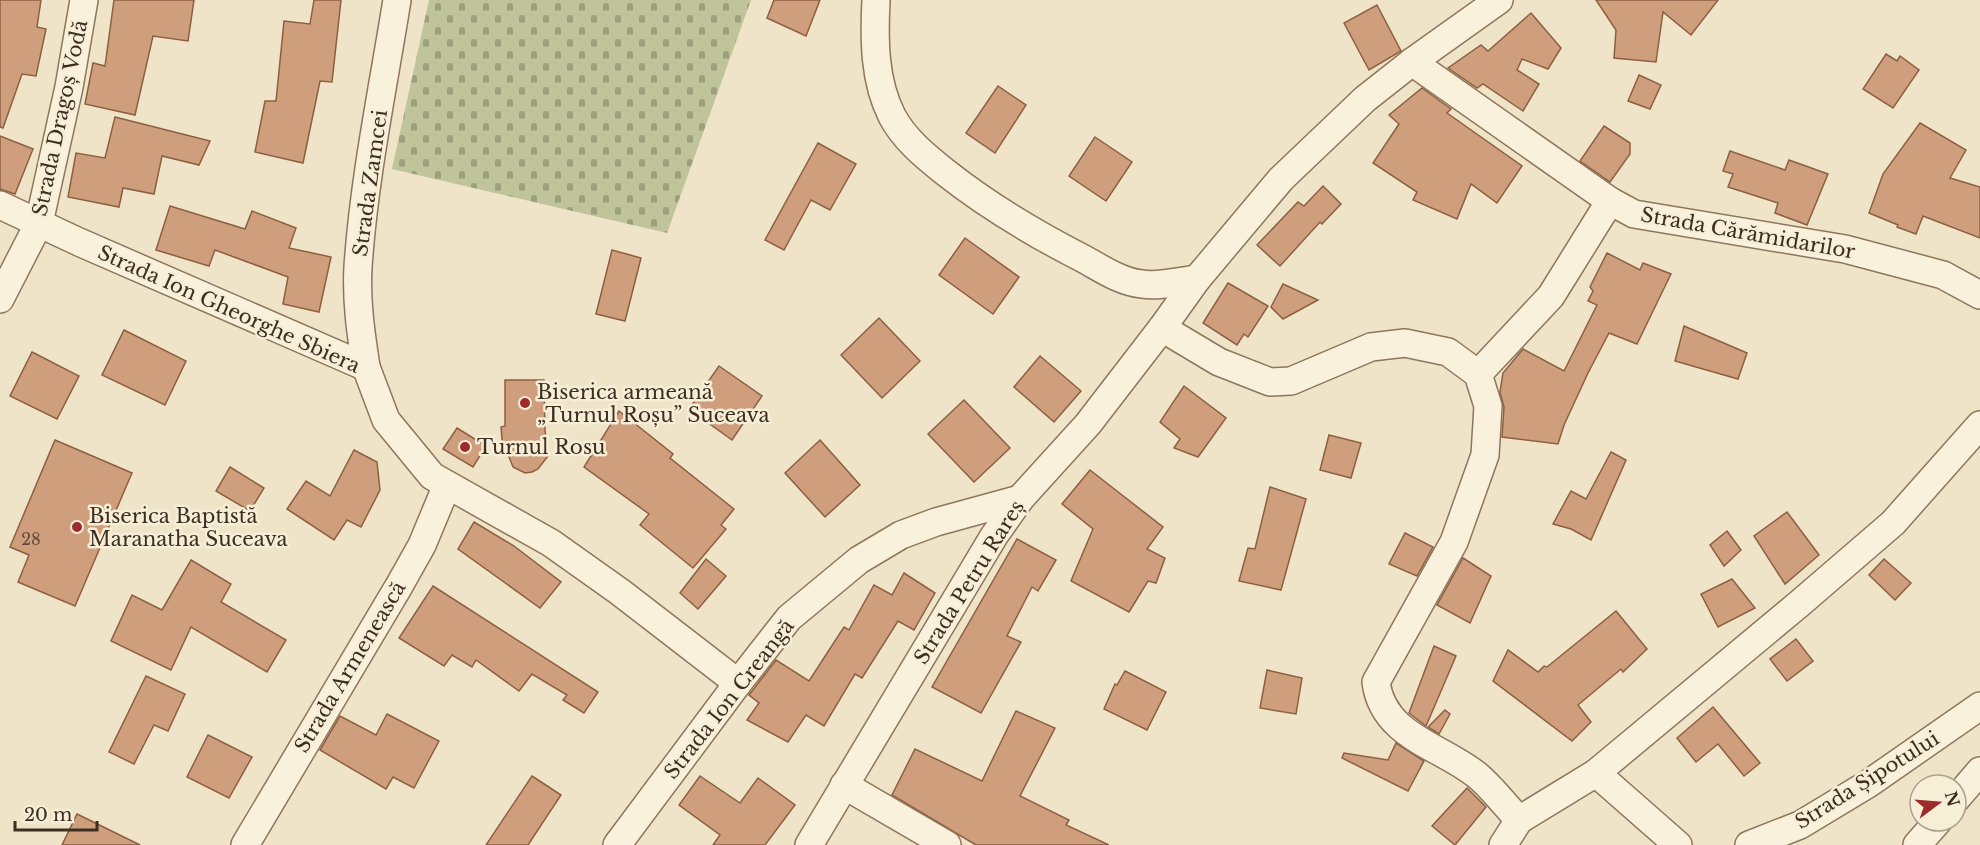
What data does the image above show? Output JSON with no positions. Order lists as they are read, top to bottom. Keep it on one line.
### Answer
{"streets":{"street":["Strada Dragoș Vodă","Strada Zamcei","Strada Cărămidarilor","Strada Ion Gheorghe Sbiera","Strada Petru Rareș","Strada Armenească","Strada Ion Creangă","Strada Șipotului"]},"crossings":[["Strada Dragoș Vodă","Strada Ion Gheorghe Sbiera"],["Strada Zamcei","Strada Ion Gheorghe Sbiera"],["Strada Cărămidarilor","Strada Petru Rareș"],["Strada Ion Gheorghe Sbiera","Strada Armenească"],["Strada Ion Gheorghe Sbiera","Strada Ion Creangă"],["Strada Petru Rareș","Strada Ion Creangă"]],"places":["Biserica armeană „Turnul Roșu” Suceava","Turnul Rosu","Biserica Baptistă Maranatha Suceava"],"house_numbers":["28"],"scale_bar":"20 m","north":"right"}
